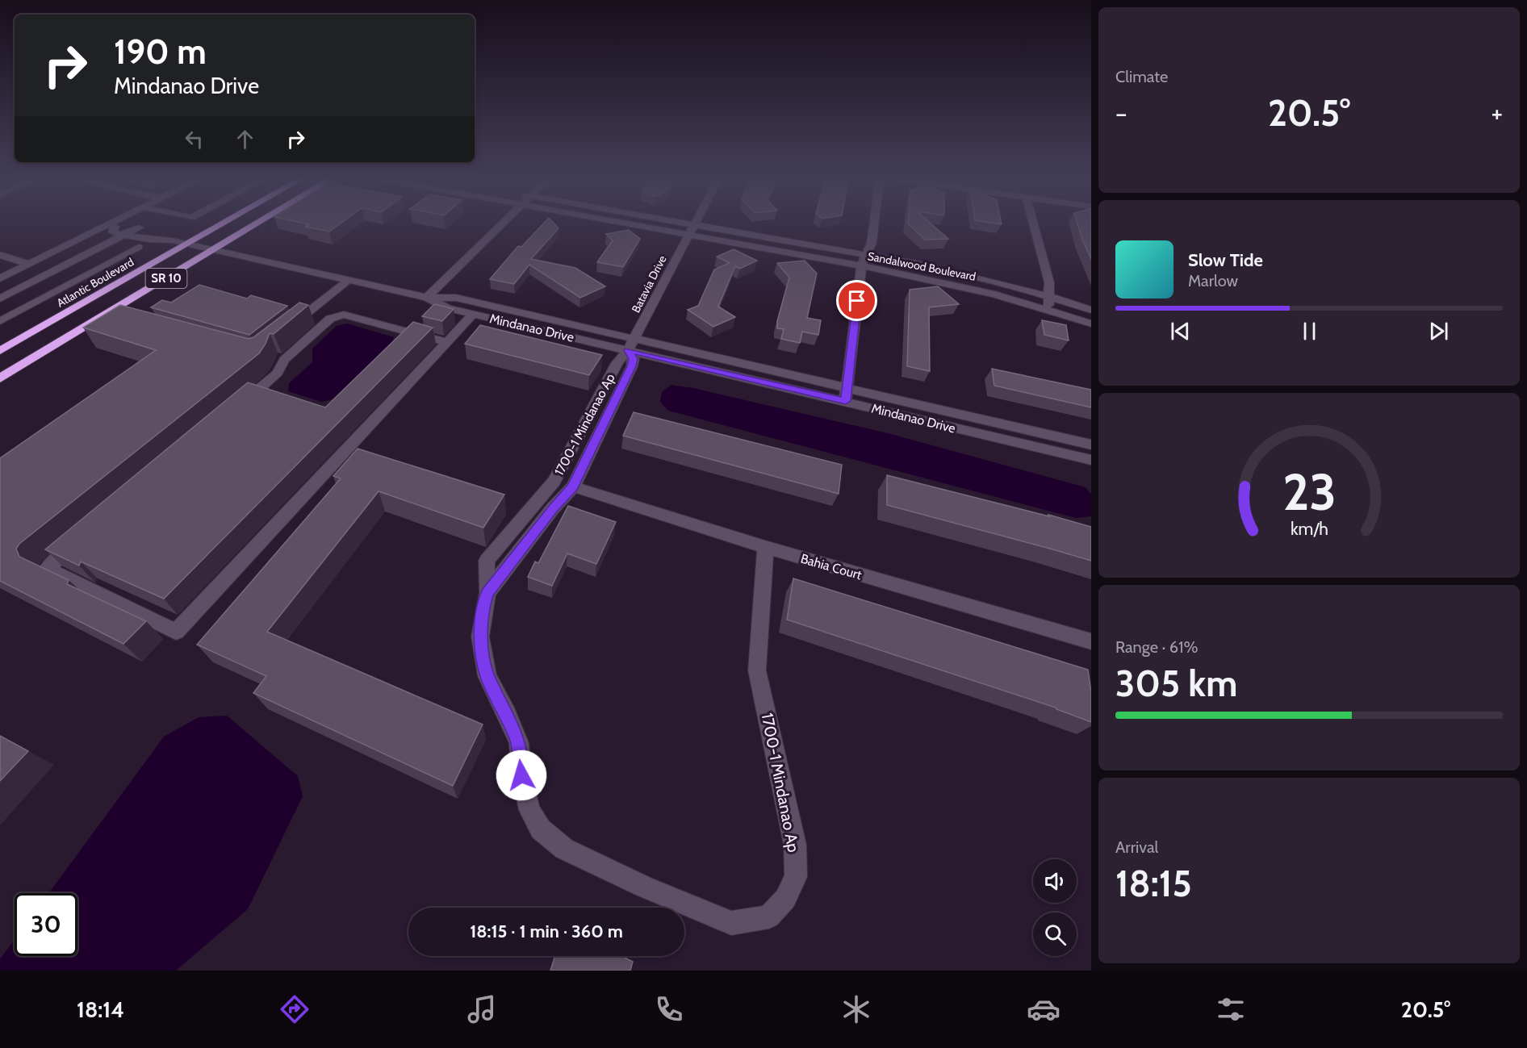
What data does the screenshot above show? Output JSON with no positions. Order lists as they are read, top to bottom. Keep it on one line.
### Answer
{"streets":{"highway":["SR 10","Atlantic Boulevard"],"street":["Sandalwood Boulevard","Batavia Drive","Mindanao Drive","1700-1 Mindanao Ap","Bahia Court"]},"crossings":[["Sandalwood Boulevard","Batavia Drive"],["SR 10","Mindanao Drive"],["Atlantic Boulevard","Mindanao Drive"],["Batavia Drive","Mindanao Drive"],["Batavia Drive","1700-1 Mindanao Ap"],["Mindanao Drive","1700-1 Mindanao Ap"],["1700-1 Mindanao Ap","Bahia Court"]],"page":{"tile":["Climate",["Range · 61%","305 km"],["Arrival","18:15"]],"turn":["190 m","Mindanao Drive"],"heat":["−","20.5°","+"],"song":["Slow Tide","Marlow"],"limit":"30","trip":"18:15 · 1 min · 360 m","tabs":["18:14","20.5°"],"gauge":["23","km/h"]}}
